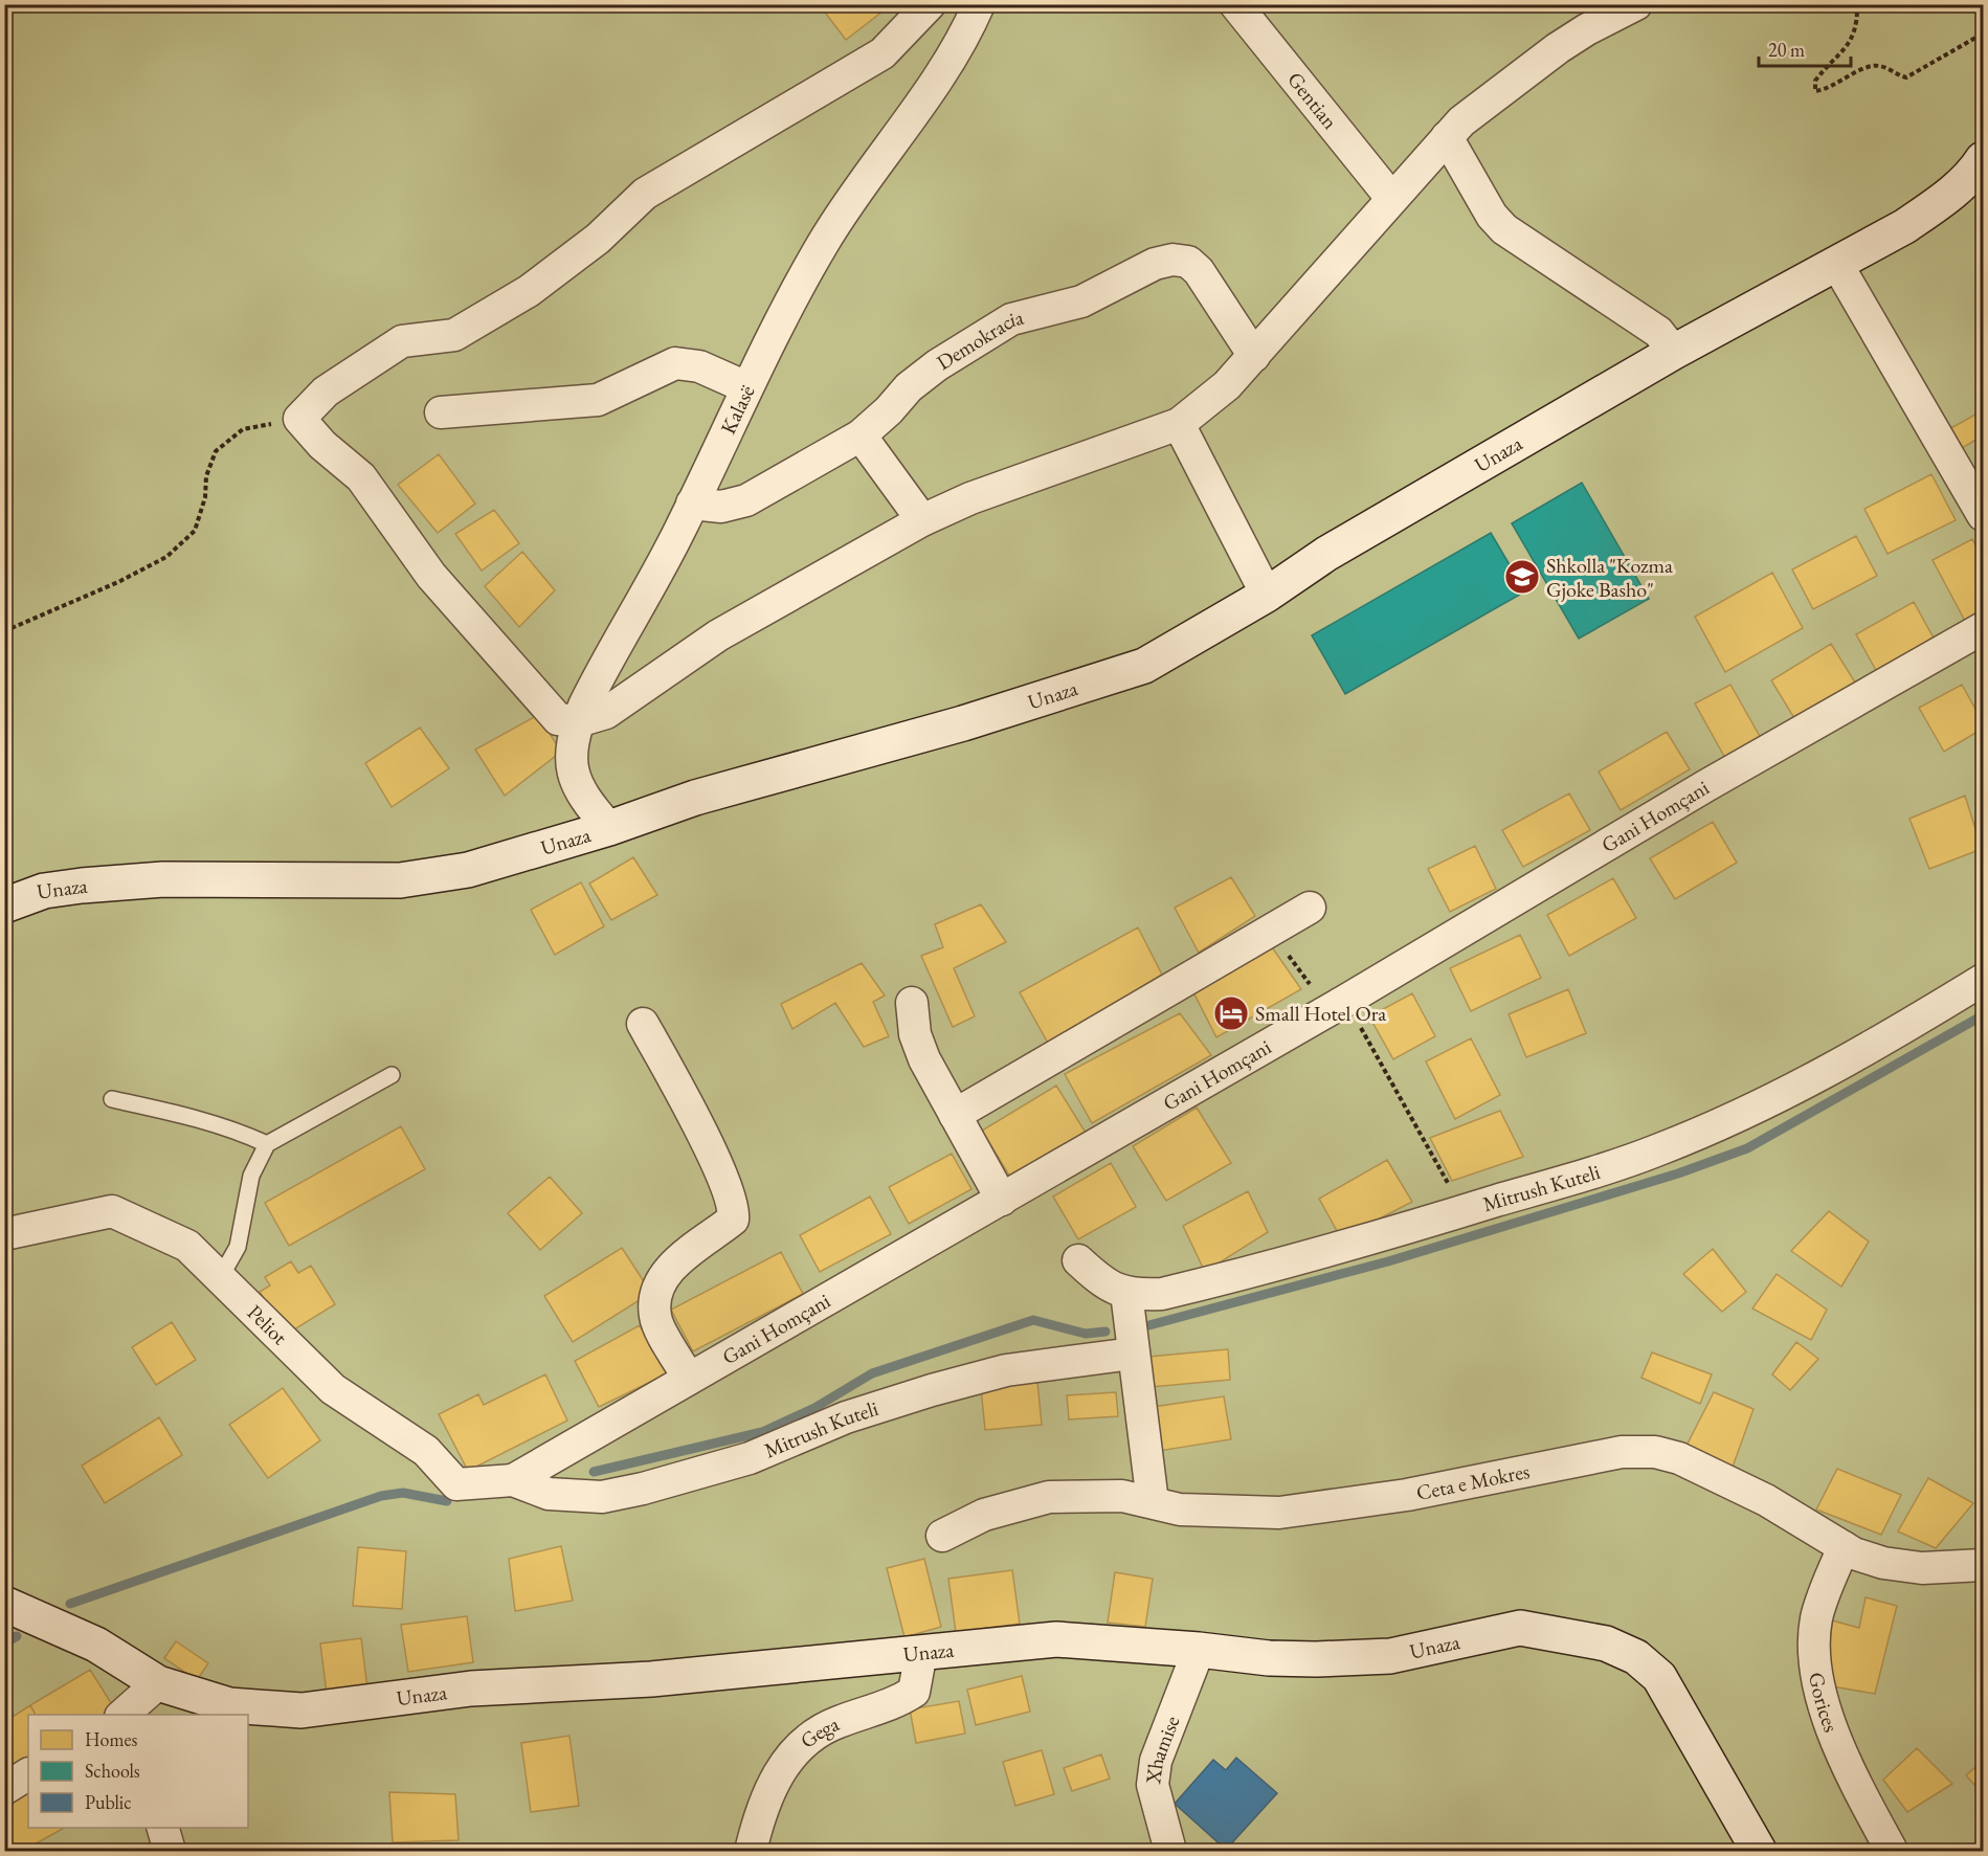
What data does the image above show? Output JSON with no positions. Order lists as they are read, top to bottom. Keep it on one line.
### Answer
{"streets":{"main road":["Unaza"],"street":["Gentian","Demokracia","Kalasë","Gani Homçani","Mitrush Kuteli","Peliot","Ceta e Mokres","Gorices","Gega","Xhamise"]},"crossings":[["Demokracia","Kalasë"],["Kalasë","Unaza"],["Unaza","Gega"],["Unaza","Xhamise"],["Gani Homçani","Mitrush Kuteli"],["Gani Homçani","Peliot"],["Mitrush Kuteli","Peliot"],["Ceta e Mokres","Gorices"]],"places":{"school or university":["Shkolla \"Kozma Gjoke Basho\""],"hotel":["Small Hotel Ora"]},"legend":["Homes","Schools","Public"],"scale_bar":"20 m"}
